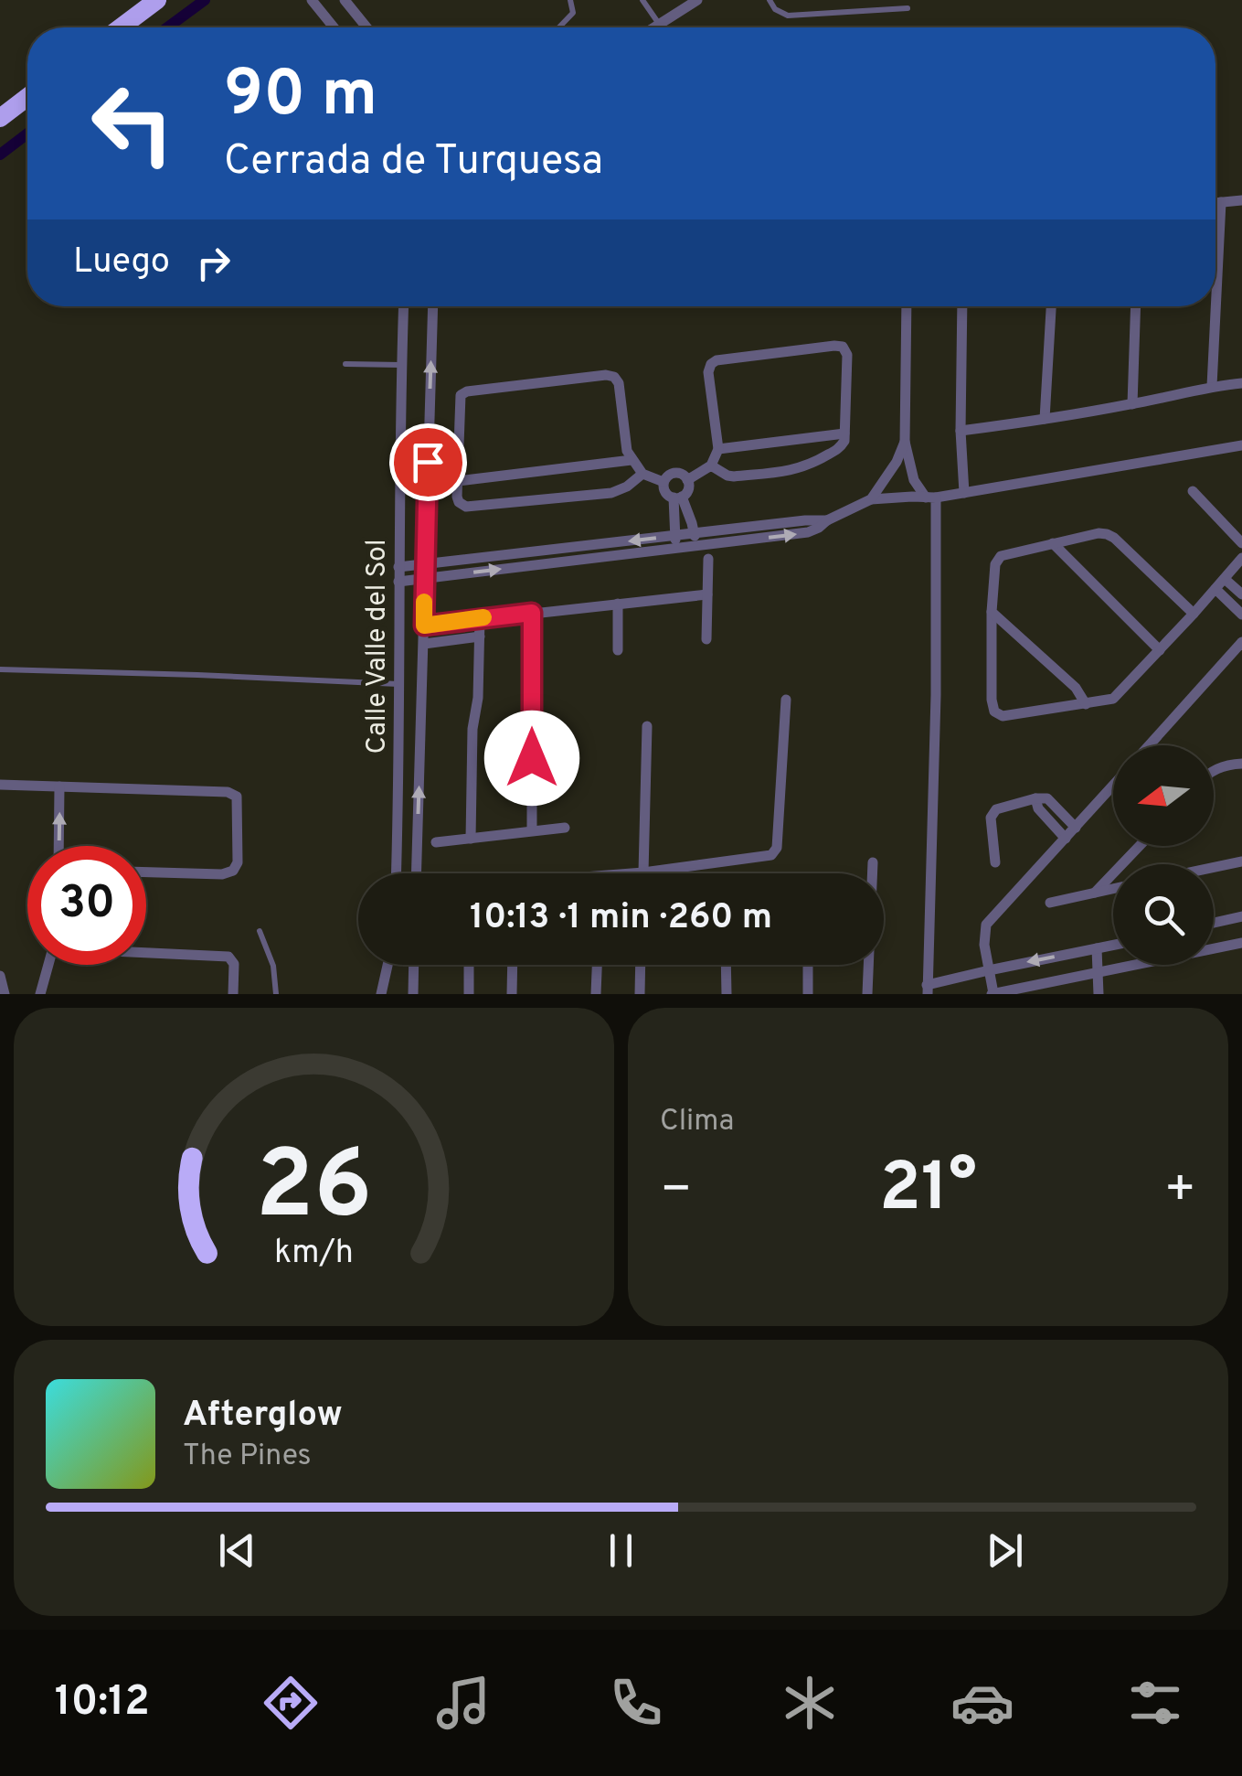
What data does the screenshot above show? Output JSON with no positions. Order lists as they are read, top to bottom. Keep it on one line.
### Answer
{"streets":{"street":["Calle Valle del Sol"]},"north":"left","page":{"turn":["90 m","Cerrada de Turquesa"],"then":"Luego","limit":"30","trip":"10:13 · 1 min · 260 m","tile":"Clima","heat":["−","21°","+"],"song":["Afterglow","The Pines"],"tabs":"10:12","gauge":["26","km/h"]}}
